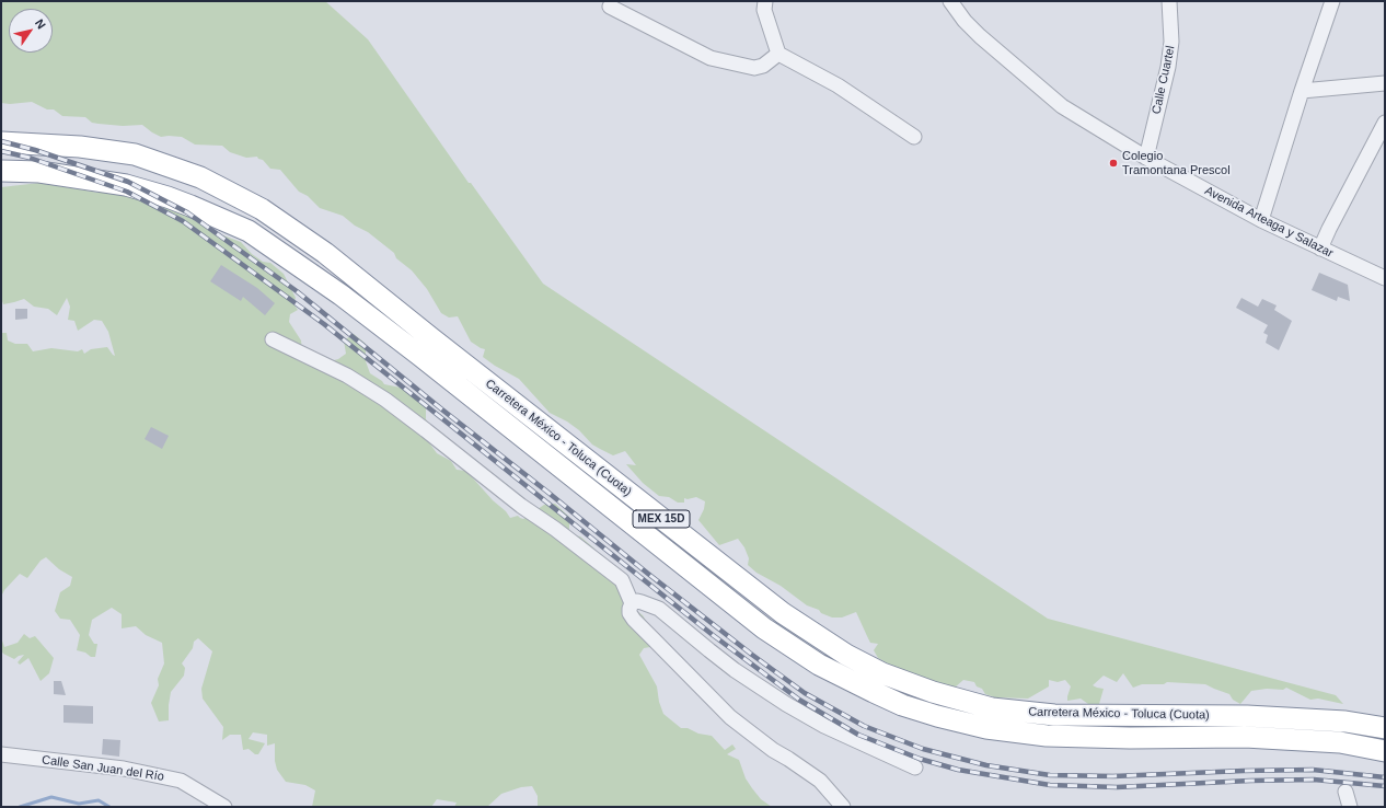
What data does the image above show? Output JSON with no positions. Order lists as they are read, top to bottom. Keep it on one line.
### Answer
{"streets":{"highway":["Carretera México - Toluca (Cuota)","MEX 15D"],"street":["Calle Cuartel","Avenida Arteaga y Salazar","Calle San Juan del Río"]},"crossings":[["Calle Cuartel","Avenida Arteaga y Salazar"]],"places":["Colegio Tramontana Prescol"],"north":"top right"}
